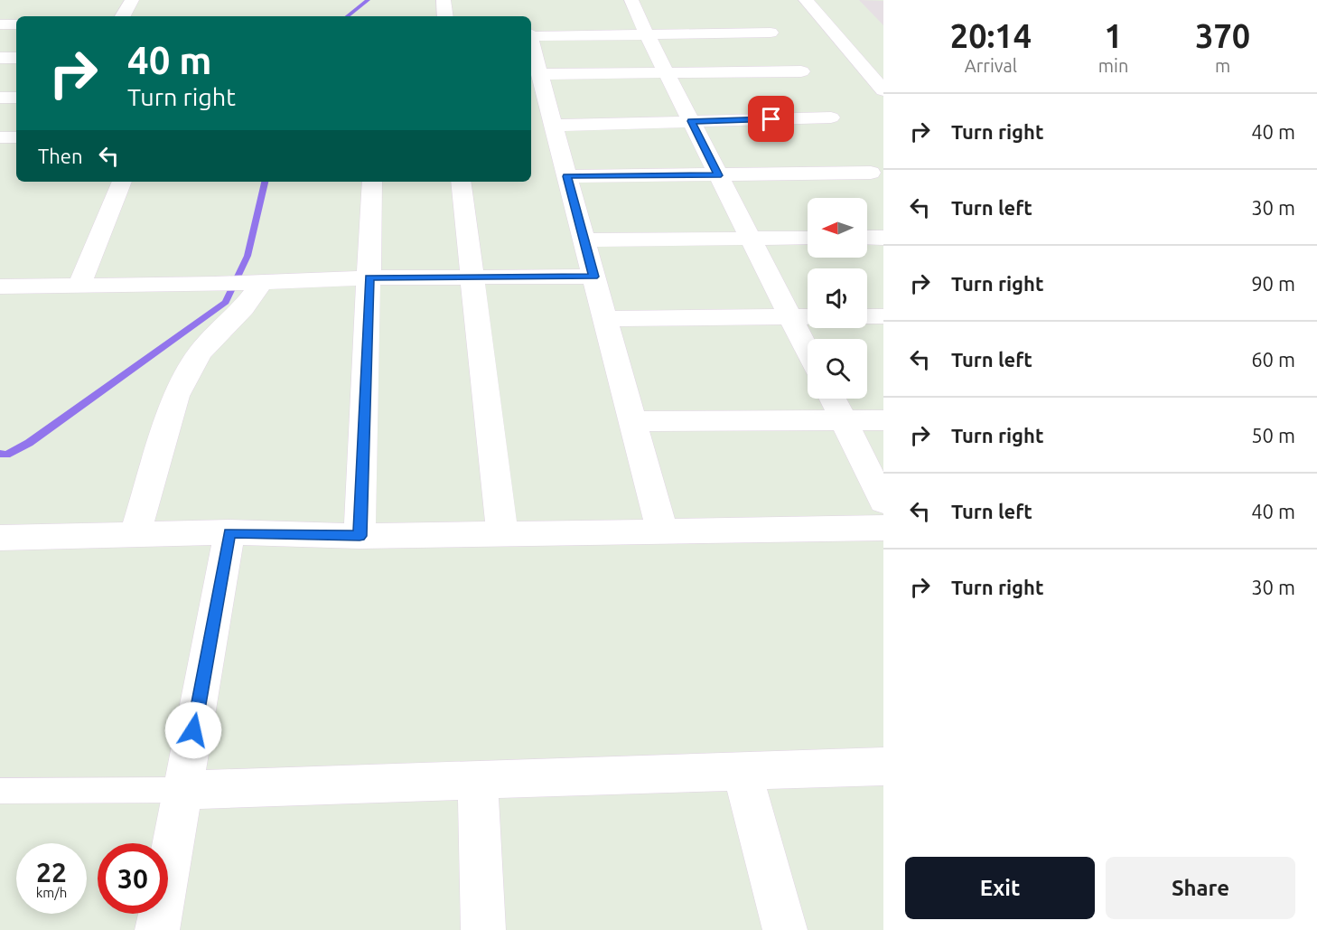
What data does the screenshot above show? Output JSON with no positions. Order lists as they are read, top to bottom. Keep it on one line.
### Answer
{"north":"left","page":{"eta":["20:14","Arrival","1","min","370","m"],"turn":["40 m","Turn right"],"list":[{"name":"Turn right","value":"40 m"},{"name":"Turn left","value":"30 m"},{"name":"Turn right","value":"90 m"},{"name":"Turn left","value":"60 m"},{"name":"Turn right","value":"50 m"},{"name":"Turn left","value":"40 m"},{"name":"Turn right","value":"30 m"}],"then":"Then","speed":"22 km/h","limit":"30","buttons":["Exit","Share"]}}
